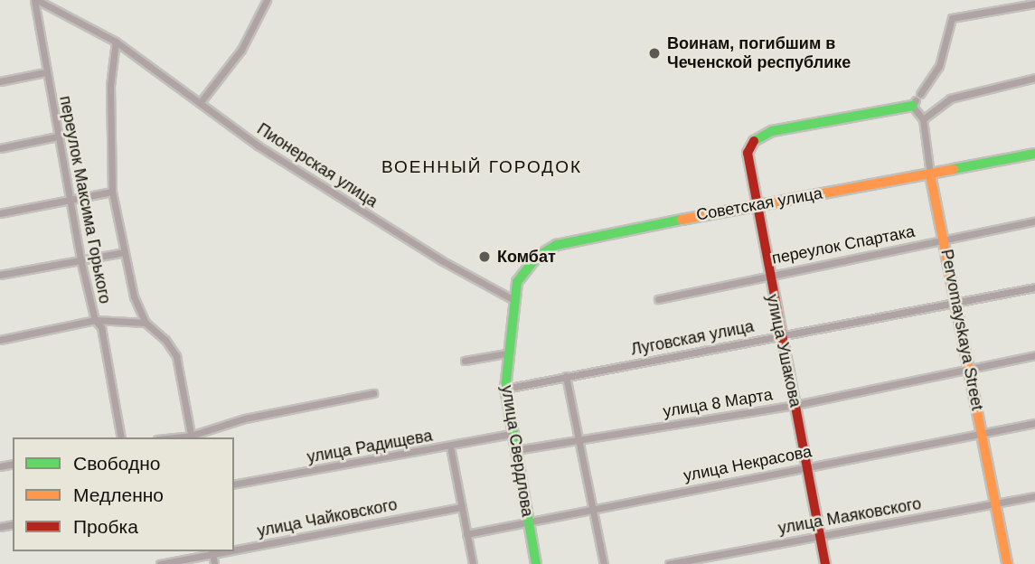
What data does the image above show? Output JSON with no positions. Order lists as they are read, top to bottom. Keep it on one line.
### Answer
{"streets":{"street":["Пионерская улица","переулок Максима Горького","Советская улица","переулок Спартака","Pervomayskaya Street","Луговская улица","улица Ушакова","улица 8 Марта","улица Радищева","улица Свердлова","улица Некрасова","улица Маяковского","улица Чайковского"]},"crossings":[["Пионерская улица","переулок Максима Горького"],["Пионерская улица","Советская улица"],["Пионерская улица","улица Свердлова"],["Советская улица","Pervomayskaya Street"],["Советская улица","улица Ушакова"],["Советская улица","улица Свердлова"],["переулок Спартака","Pervomayskaya Street"],["переулок Спартака","улица Ушакова"],["Pervomayskaya Street","Луговская улица"],["Pervomayskaya Street","улица 8 Марта"],["Pervomayskaya Street","улица Некрасова"],["Pervomayskaya Street","улица Маяковского"],["Луговская улица","улица Ушакова"],["Луговская улица","улица Свердлова"],["улица Ушакова","улица 8 Марта"],["улица Ушакова","улица Некрасова"],["улица Ушакова","улица Маяковского"],["улица 8 Марта","улица Свердлова"],["улица Радищева","улица Свердлова"],["улица Свердлова","улица Некрасова"]],"districts":["ВОЕННЫЙ ГОРОДОК"],"places":["Воинам, погибшим в Чеченской республике","Комбат"],"legend":["Свободно","Медленно","Пробка"]}
